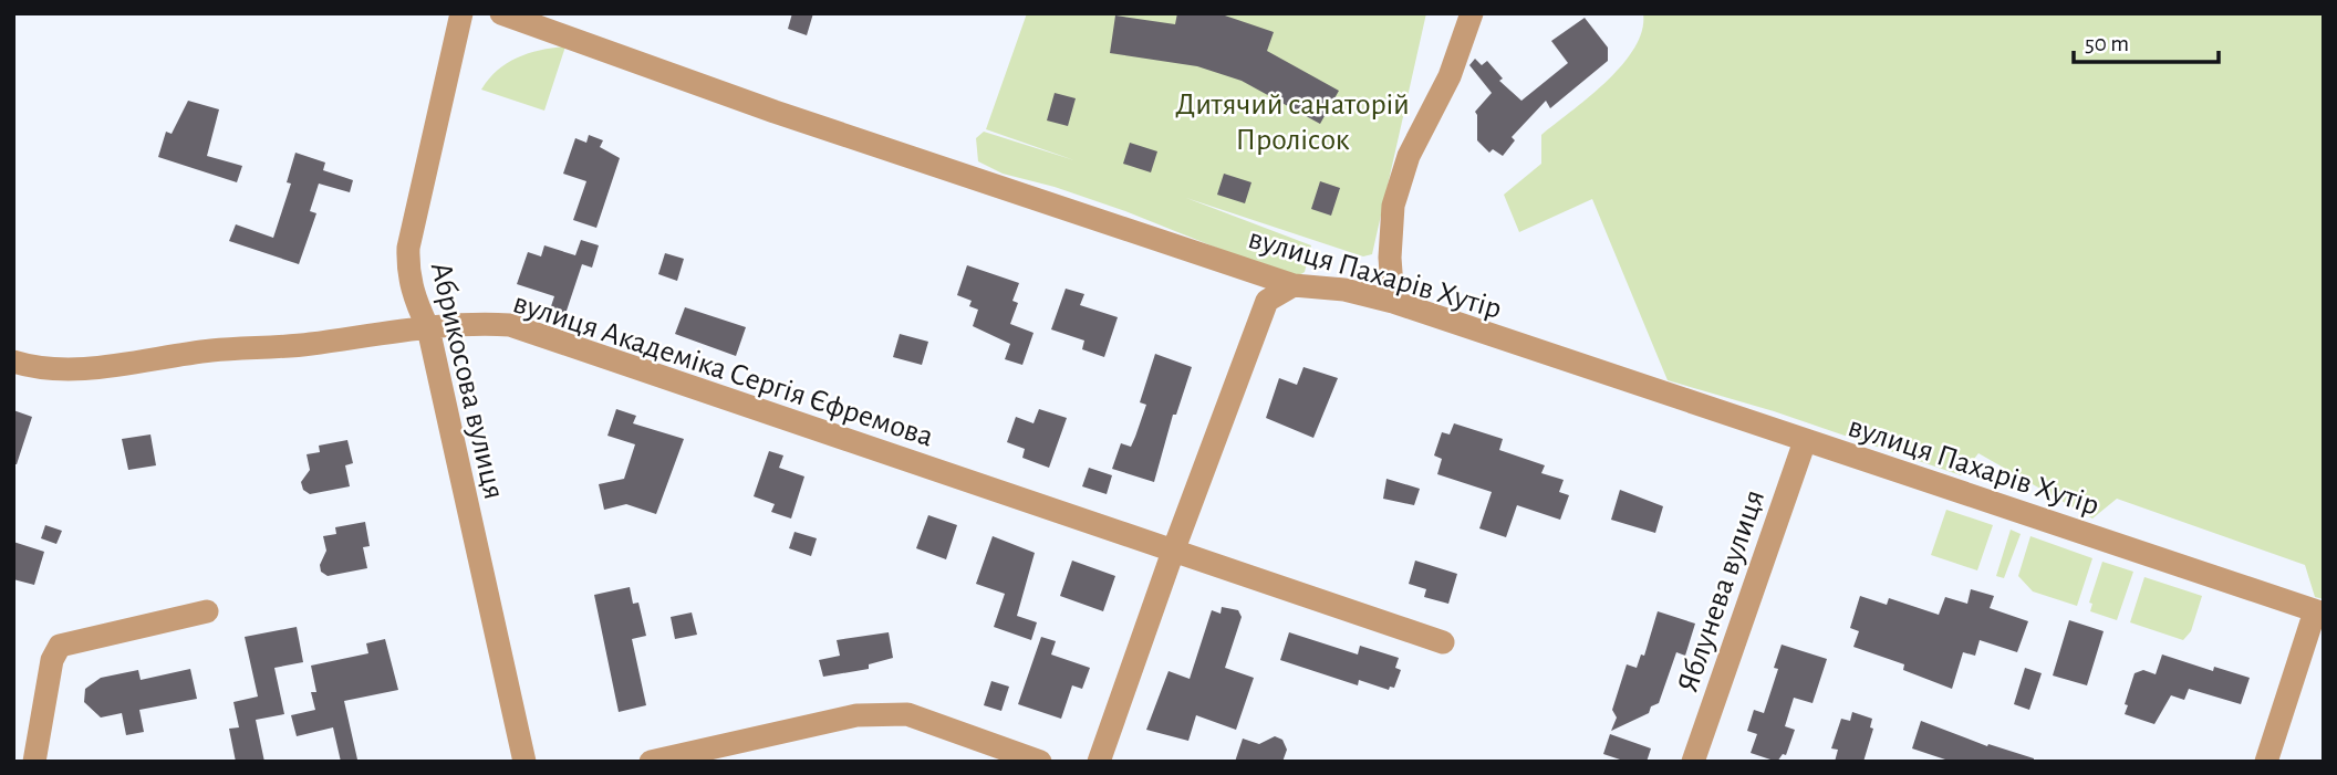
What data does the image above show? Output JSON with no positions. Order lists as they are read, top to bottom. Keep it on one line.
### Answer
{"streets":{"street":["вулиця Пахарів Хутір","вулиця Академіка Сергія Єфремова","Абрикосова вулиця","Яблунева вулиця"]},"crossings":[["вулиця Пахарів Хутір","Яблунева вулиця"],["вулиця Академіка Сергія Єфремова","Абрикосова вулиця"]],"parks":["Дитячий санаторій Пролісок"],"scale_bar":"50 m"}
